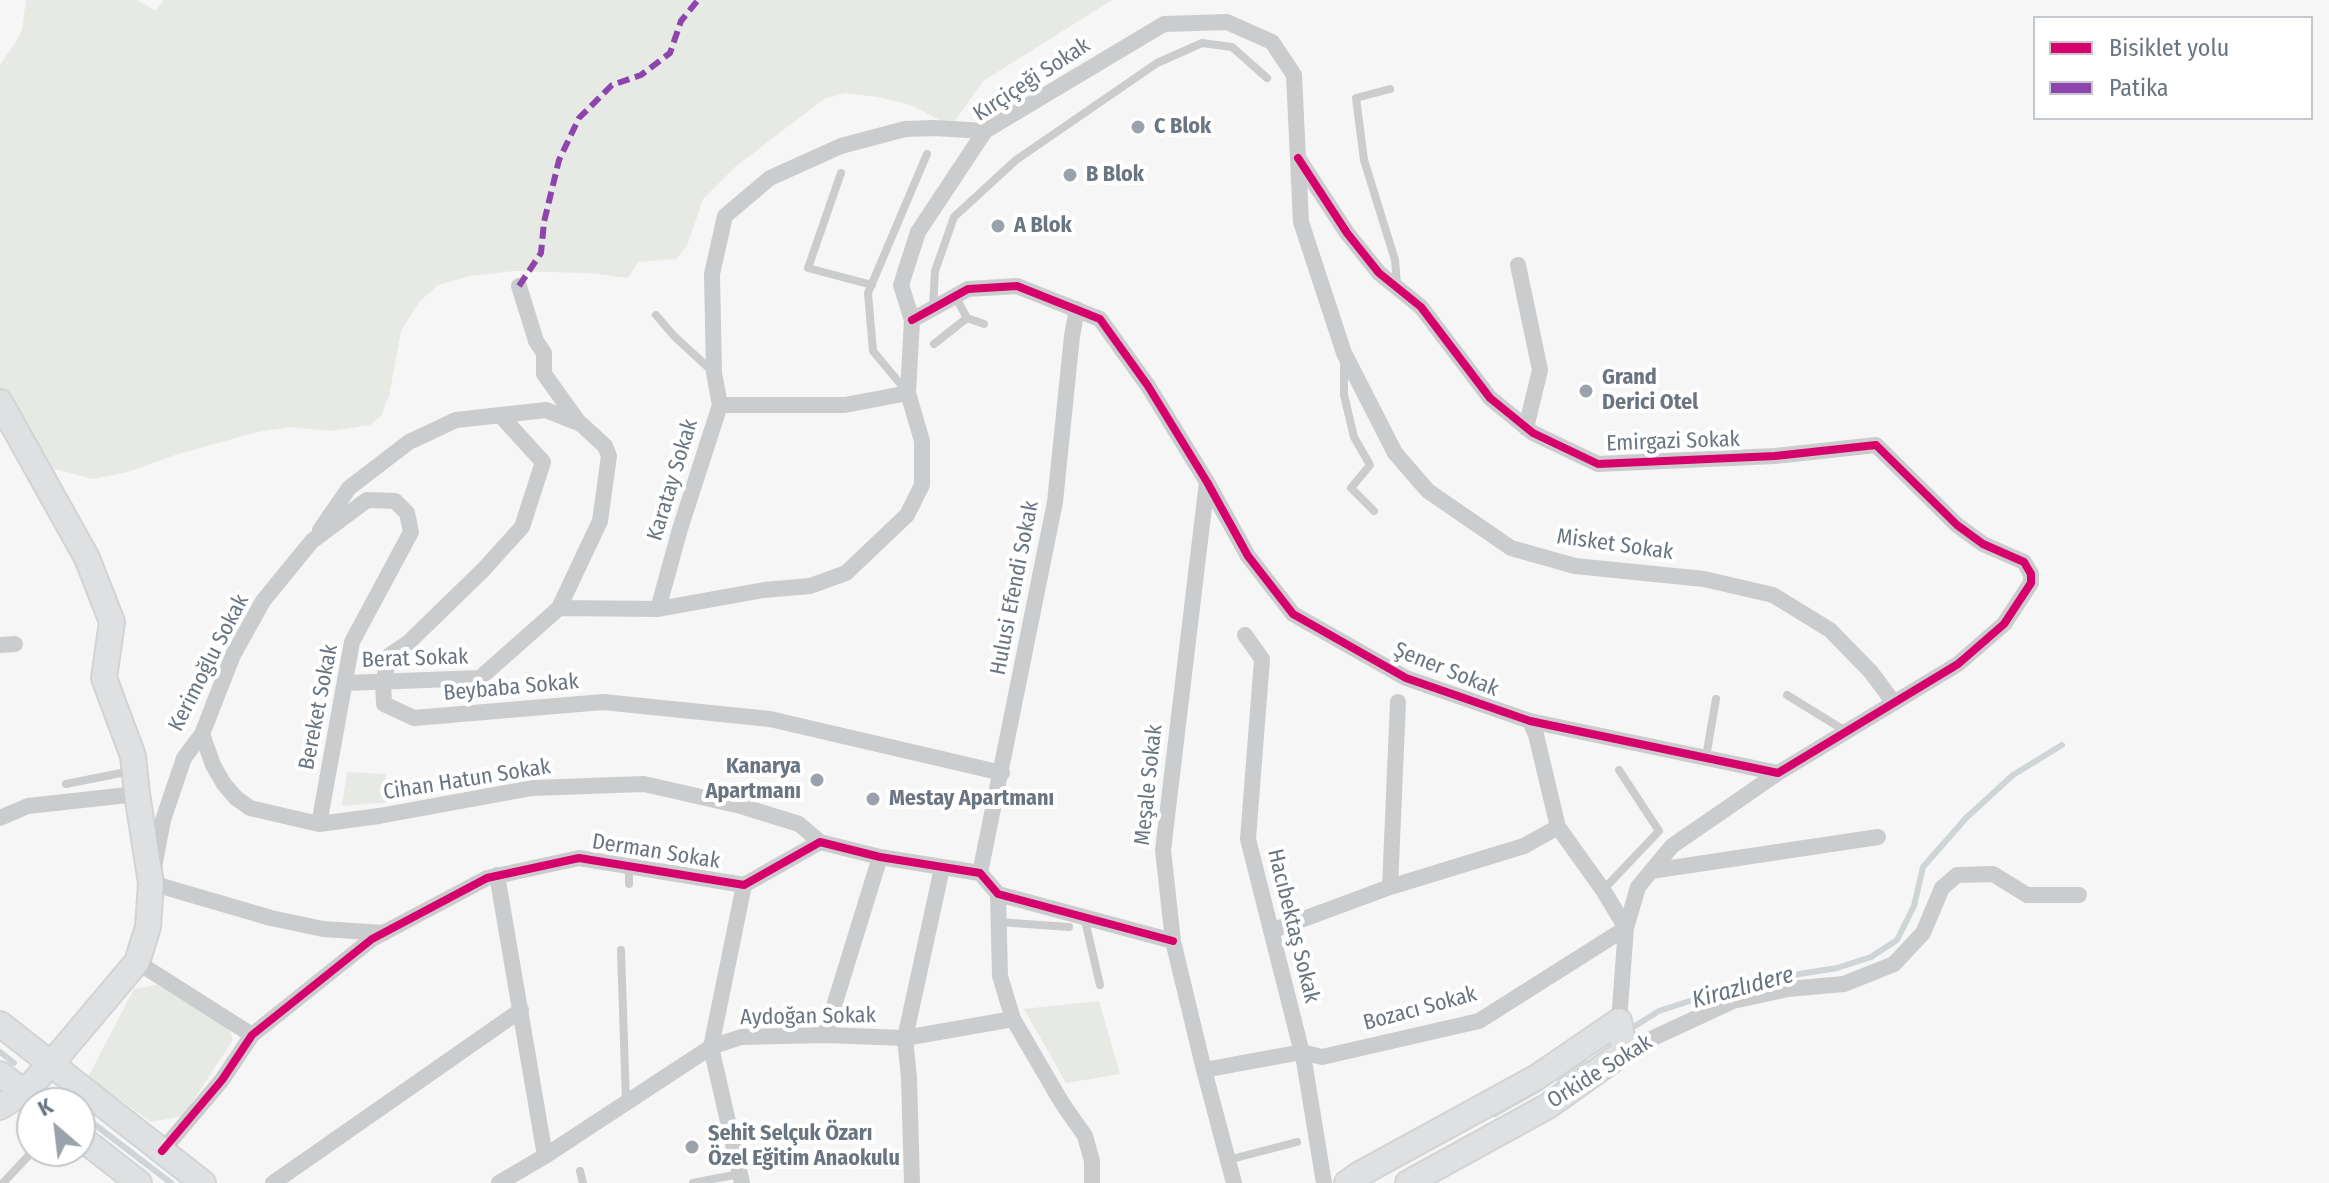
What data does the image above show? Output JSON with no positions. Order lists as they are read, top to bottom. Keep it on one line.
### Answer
{"streets":{"street":["Kırçiçeği Sokak","Emirgazi Sokak","Karatay Sokak","Misket Sokak","Hulusi Efendi Sokak","Berat Sokak","Kerimoğlu Sokak","Şener Sokak","Beybaba Sokak","Bereket Sokak","Cihan Hatun Sokak","Meşale Sokak","Derman Sokak","Hacıbektaş Sokak","Bozacı Sokak","Aydoğan Sokak","Orkide Sokak"]},"crossings":[["Kırçiçeği Sokak","Emirgazi Sokak"],["Kırçiçeği Sokak","Karatay Sokak"],["Kırçiçeği Sokak","Misket Sokak"],["Kırçiçeği Sokak","Berat Sokak"],["Kırçiçeği Sokak","Şener Sokak"],["Emirgazi Sokak","Misket Sokak"],["Hulusi Efendi Sokak","Şener Sokak"],["Hulusi Efendi Sokak","Beybaba Sokak"],["Berat Sokak","Kerimoğlu Sokak"],["Berat Sokak","Beybaba Sokak"],["Berat Sokak","Bereket Sokak"],["Kerimoğlu Sokak","Bereket Sokak"],["Kerimoğlu Sokak","Cihan Hatun Sokak"],["Şener Sokak","Meşale Sokak"],["Bereket Sokak","Cihan Hatun Sokak"],["Cihan Hatun Sokak","Derman Sokak"],["Meşale Sokak","Bozacı Sokak"],["Hacıbektaş Sokak","Bozacı Sokak"]],"water":["Kirazlıdere"],"places":["C Blok","B Blok","A Blok","Grand Derici Otel","Kanarya Apartmanı","Mestay Apartmanı","Şehit Selçuk Özarı Özel Eğitim Anaokulu"],"legend":["Bisiklet yolu","Patika"],"north":"top left"}
